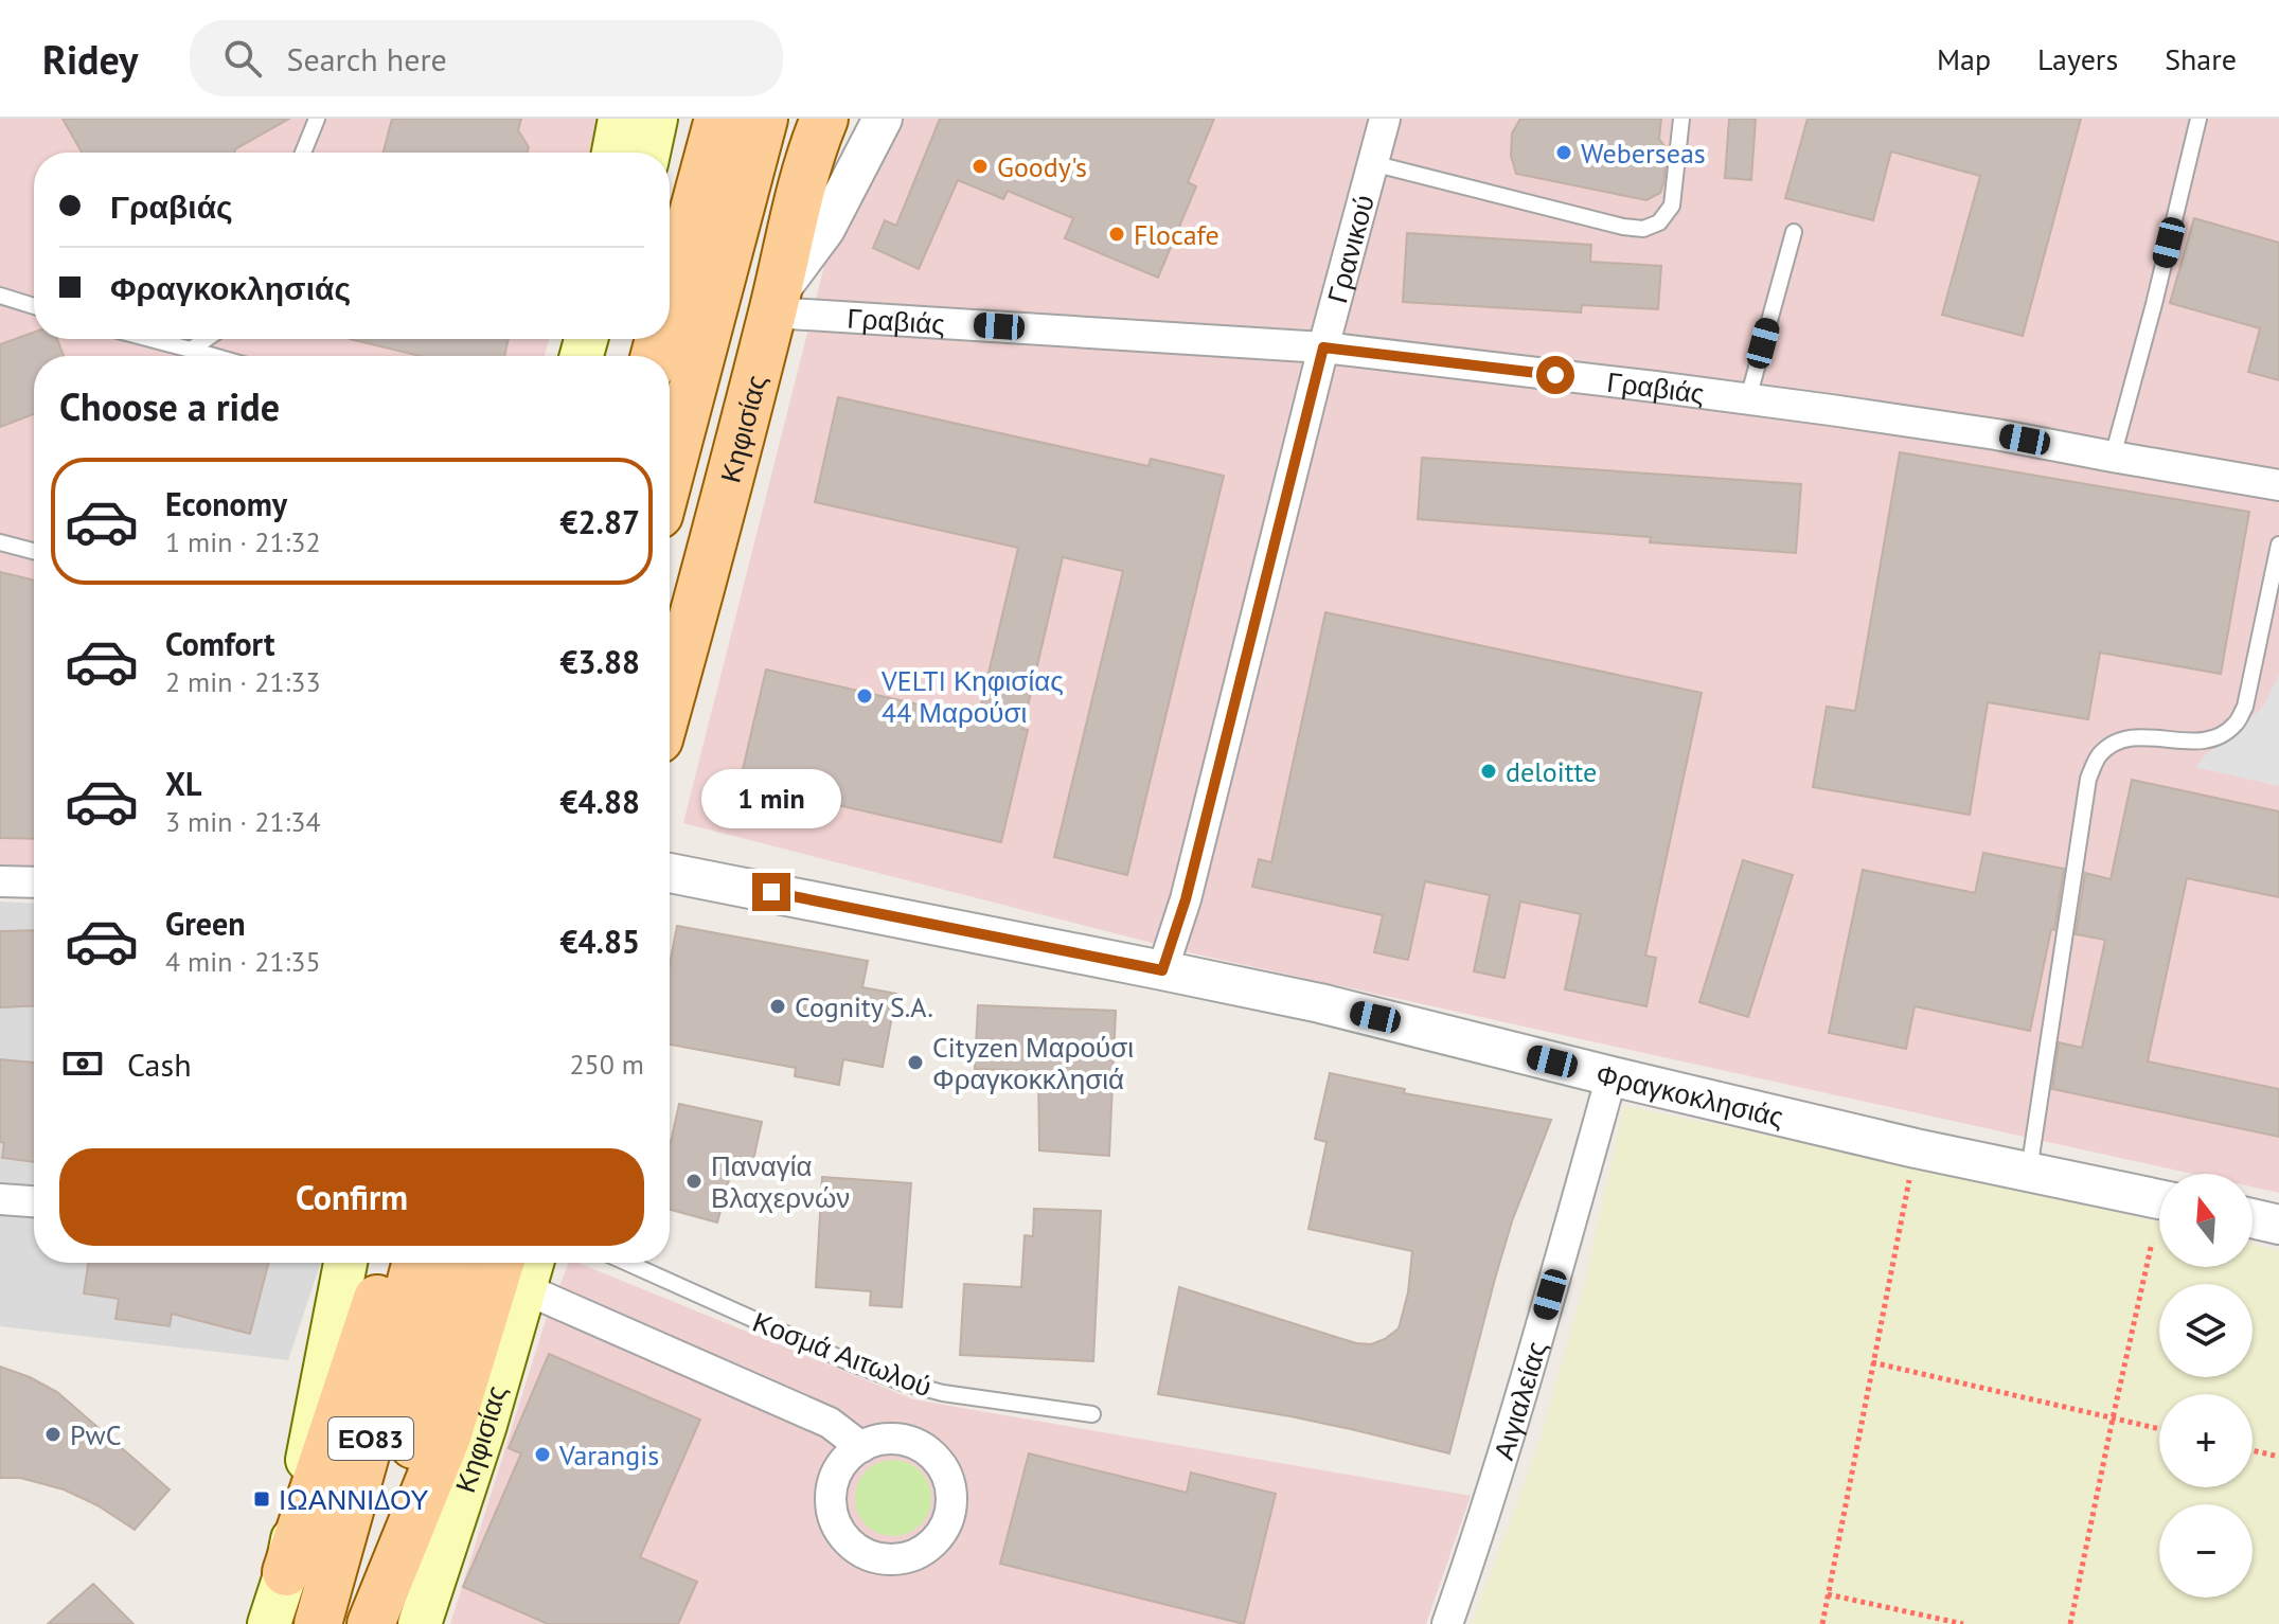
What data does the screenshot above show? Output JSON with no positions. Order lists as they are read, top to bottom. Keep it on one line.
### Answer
{"streets":{"main road":["Κηφισίας","ΕΟ83"],"street":["Γρανικού","Γραβιάς","Φραγκοκλησιάς","Αιγιαλείας"],"lane":["Κοσμά Αιτωλού"]},"crossings":[["Γρανικού","Γραβιάς"],["Γρανικού","Φραγκοκλησιάς"],["Γραβιάς","Κηφισίας"],["Φραγκοκλησιάς","Αιγιαλείας"]],"places":{"other":["Weberseas","Goody's","Flocafe","VELTI Κηφισίας 44 Μαρούσι","deloitte","Cognity S.A.","Cityzen Μαρούσι Φραγκοκκλησιά","Παναγία Βλαχερνών","PwC","Varangis"],"transit":["ΙΩΑΝΝΙΔΟΥ"]},"north":"top","page":{"header":"Ridey","search":"Search here","nav":["Map","Layers","Share"],"banner":["Γραβιάς","Φραγκοκλησιάς"],"heading":"Choose a ride","list":[{"name":"Economy","note":"1 min · 21:32","value":"€2.87"},{"name":"Comfort","note":"2 min · 21:33","value":"€3.88"},{"name":"XL","note":"3 min · 21:34","value":"€4.88"},{"name":"Green","note":"4 min · 21:35","value":"€4.85"}],"bubble":"1 min","pay":["Cash","250 m"],"buttons":"Confirm","map_buttons":["+","−"]}}
